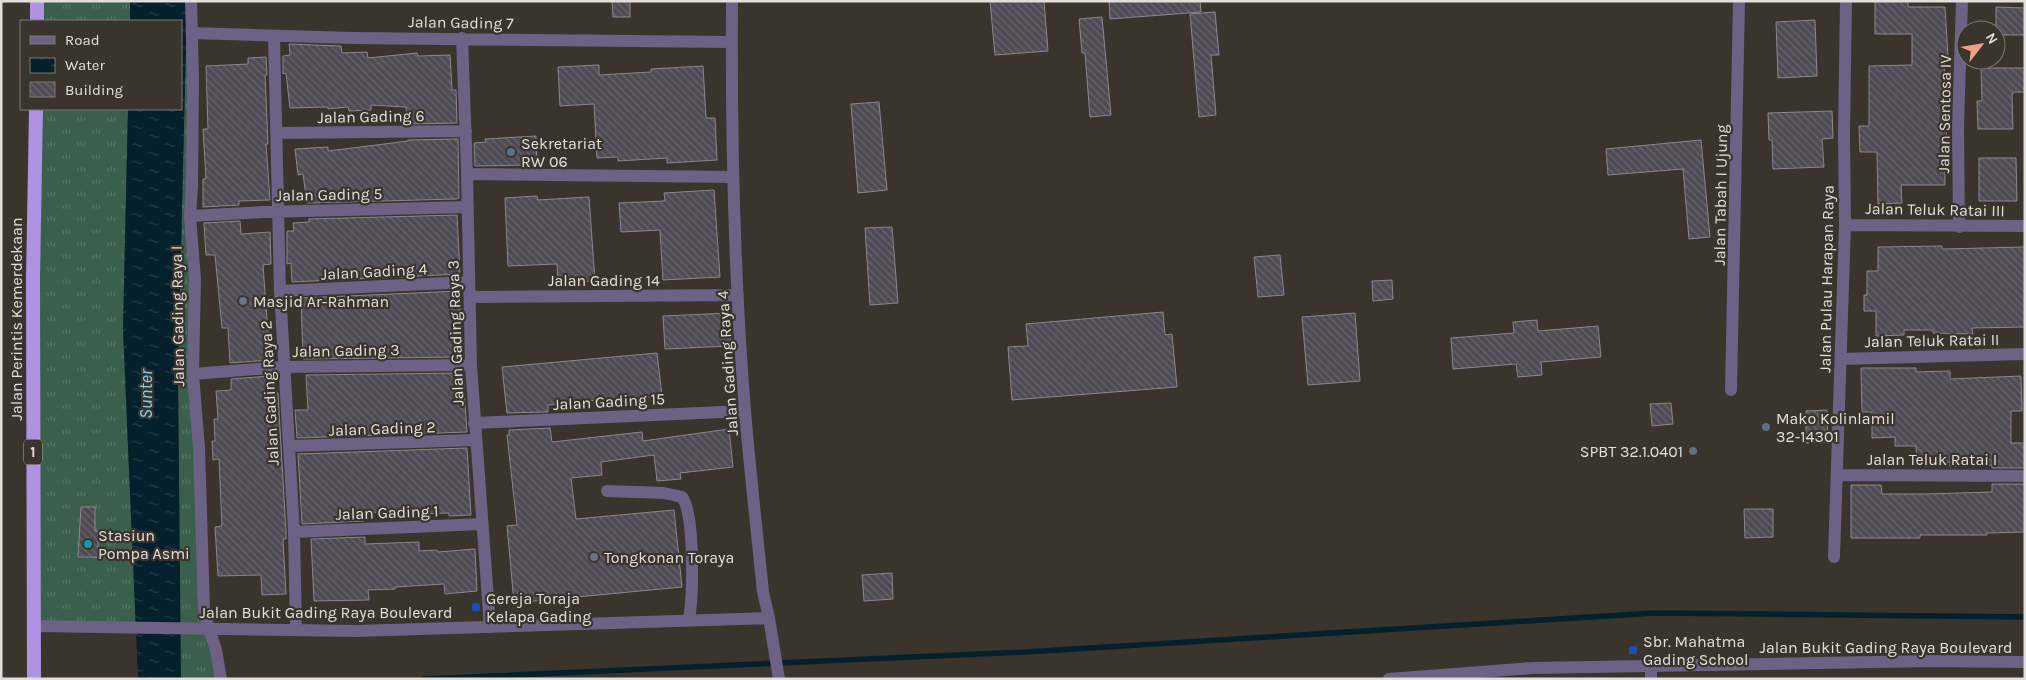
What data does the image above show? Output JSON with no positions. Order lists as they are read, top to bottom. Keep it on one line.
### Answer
{"streets":{"highway":["Jalan Perintis Kemerdekaan","1"],"street":["Jalan Gading 7","Jalan Sentosa IV","Jalan Gading 6","Jalan Gading 5","Jalan Tabah I Ujung","Jalan Teluk Ratai III","Jalan Gading 4","Jalan Pulau Harapan Raya","Jalan Gading 14","Jalan Gading Raya I","Jalan Gading Raya 3","Jalan Teluk Ratai II","Jalan Gading 3","Jalan Gading Raya 4","Jalan Gading Raya 2","Jalan Gading 15","Jalan Gading 2","Jalan Teluk Ratai I","Jalan Gading 1","Jalan Bukit Gading Raya Boulevard"]},"crossings":[["Jalan Gading 7","Jalan Gading Raya I"],["Jalan Gading 7","Jalan Gading Raya 3"],["Jalan Gading 7","Jalan Gading Raya 4"],["Jalan Gading 7","Jalan Gading Raya 2"],["Jalan Sentosa IV","Jalan Teluk Ratai III"],["Jalan Gading 6","Jalan Gading Raya 3"],["Jalan Gading 6","Jalan Gading Raya 2"],["Jalan Gading 5","Jalan Gading Raya I"],["Jalan Gading 5","Jalan Gading Raya 3"],["Jalan Gading 5","Jalan Gading Raya 2"],["Jalan Teluk Ratai III","Jalan Pulau Harapan Raya"],["Jalan Gading 4","Jalan Gading Raya 3"],["Jalan Gading 4","Jalan Gading Raya 2"],["Jalan Pulau Harapan Raya","Jalan Teluk Ratai II"],["Jalan Pulau Harapan Raya","Jalan Teluk Ratai I"],["Jalan Gading 14","Jalan Gading Raya 3"],["Jalan Gading 14","Jalan Gading Raya 4"],["Jalan Gading Raya I","Jalan Gading 3"],["Jalan Gading Raya I","Jalan Bukit Gading Raya Boulevard"],["Jalan Perintis Kemerdekaan","Jalan Bukit Gading Raya Boulevard"],["Jalan Gading Raya 3","Jalan Gading 3"],["Jalan Gading Raya 3","Jalan Gading 15"],["Jalan Gading Raya 3","Jalan Gading 2"],["Jalan Gading Raya 3","Jalan Gading 1"],["Jalan Gading Raya 3","Jalan Bukit Gading Raya Boulevard"],["Jalan Gading 3","Jalan Gading Raya 2"],["Jalan Gading Raya 4","Jalan Gading 15"],["Jalan Gading Raya 4","Jalan Bukit Gading Raya Boulevard"],["Jalan Gading Raya 2","Jalan Gading 2"],["Jalan Gading Raya 2","Jalan Gading 1"],["Jalan Gading Raya 2","Jalan Bukit Gading Raya Boulevard"]],"water":["Sunter"],"places":{"other":["Sekretariat RW 06","Masjid Ar-Rahman","Mako Kolinlamil 32-14301","SPBT 32.1.0401","Stasiun Pompa Asmi","Tongkonan Toraya"],"transit":["Gereja Toraja Kelapa Gading","Sbr. Mahatma Gading School"]},"legend":["Road","Water","Building"],"north":"top right"}
